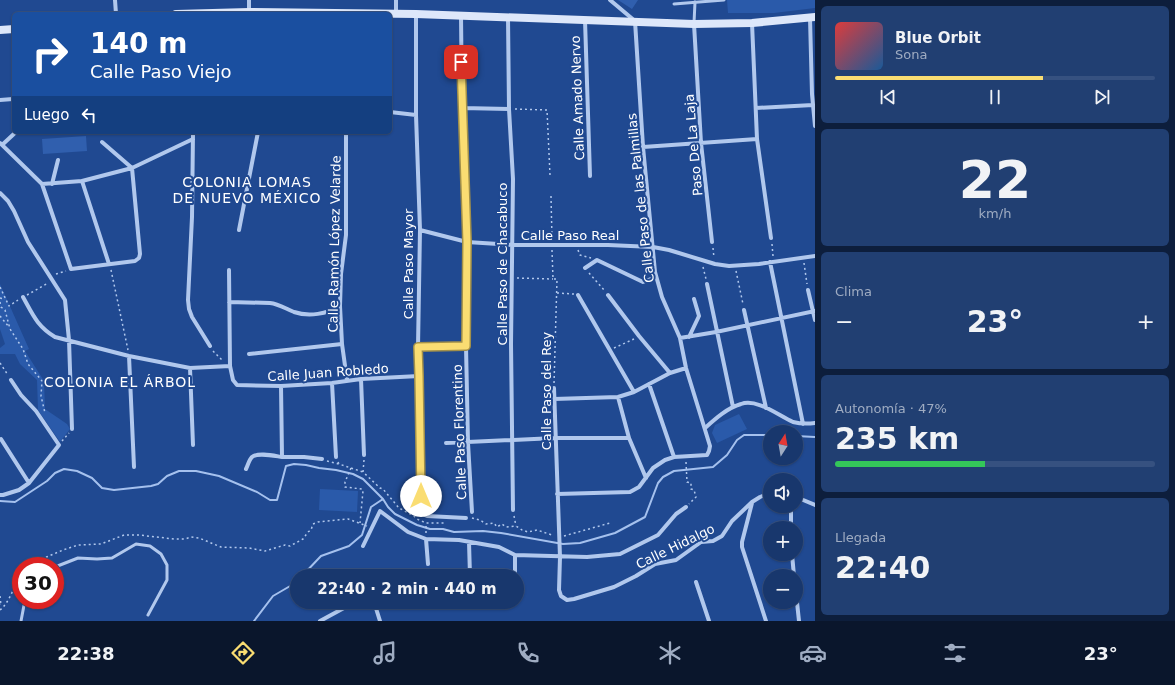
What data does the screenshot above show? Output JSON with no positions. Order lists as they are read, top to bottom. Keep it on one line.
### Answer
{"streets":{"street":["Calle Amado Nervo","Paso De La Laja","Calle Paso de las Palmillas","Calle Paso Real","Calle Ramón López Velarde","Calle Paso Mayor","Calle Paso de Chacabuco","Calle Juan Robledo","Calle Paso del Rey","Calle Paso Florentino","Calle Hidalgo"]},"crossings":[["Calle Paso de las Palmillas","Calle Paso Real"],["Calle Paso Real","Calle Paso Mayor"],["Calle Paso Real","Calle Paso de Chacabuco"],["Calle Paso Real","Calle Paso del Rey"],["Calle Paso Real","Calle Paso Florentino"],["Calle Ramón López Velarde","Calle Juan Robledo"],["Calle Paso Mayor","Calle Juan Robledo"],["Calle Paso del Rey","Calle Hidalgo"]],"districts":["COLONIA LOMAS DE NUEVO MÉXICO","COLONIA EL ÁRBOL"],"north":"top","page":{"turn":["140 m","Calle Paso Viejo"],"song":["Blue Orbit","Sona"],"then":"Luego","tile":[["22","km/h"],"Clima",["Autonomía · 47%","235 km"],["Llegada","22:40"]],"heat":["−","23°","+"],"map_buttons":["+","−"],"limit":"30","trip":"22:40 · 2 min · 440 m","tabs":["22:38","23°"]}}
